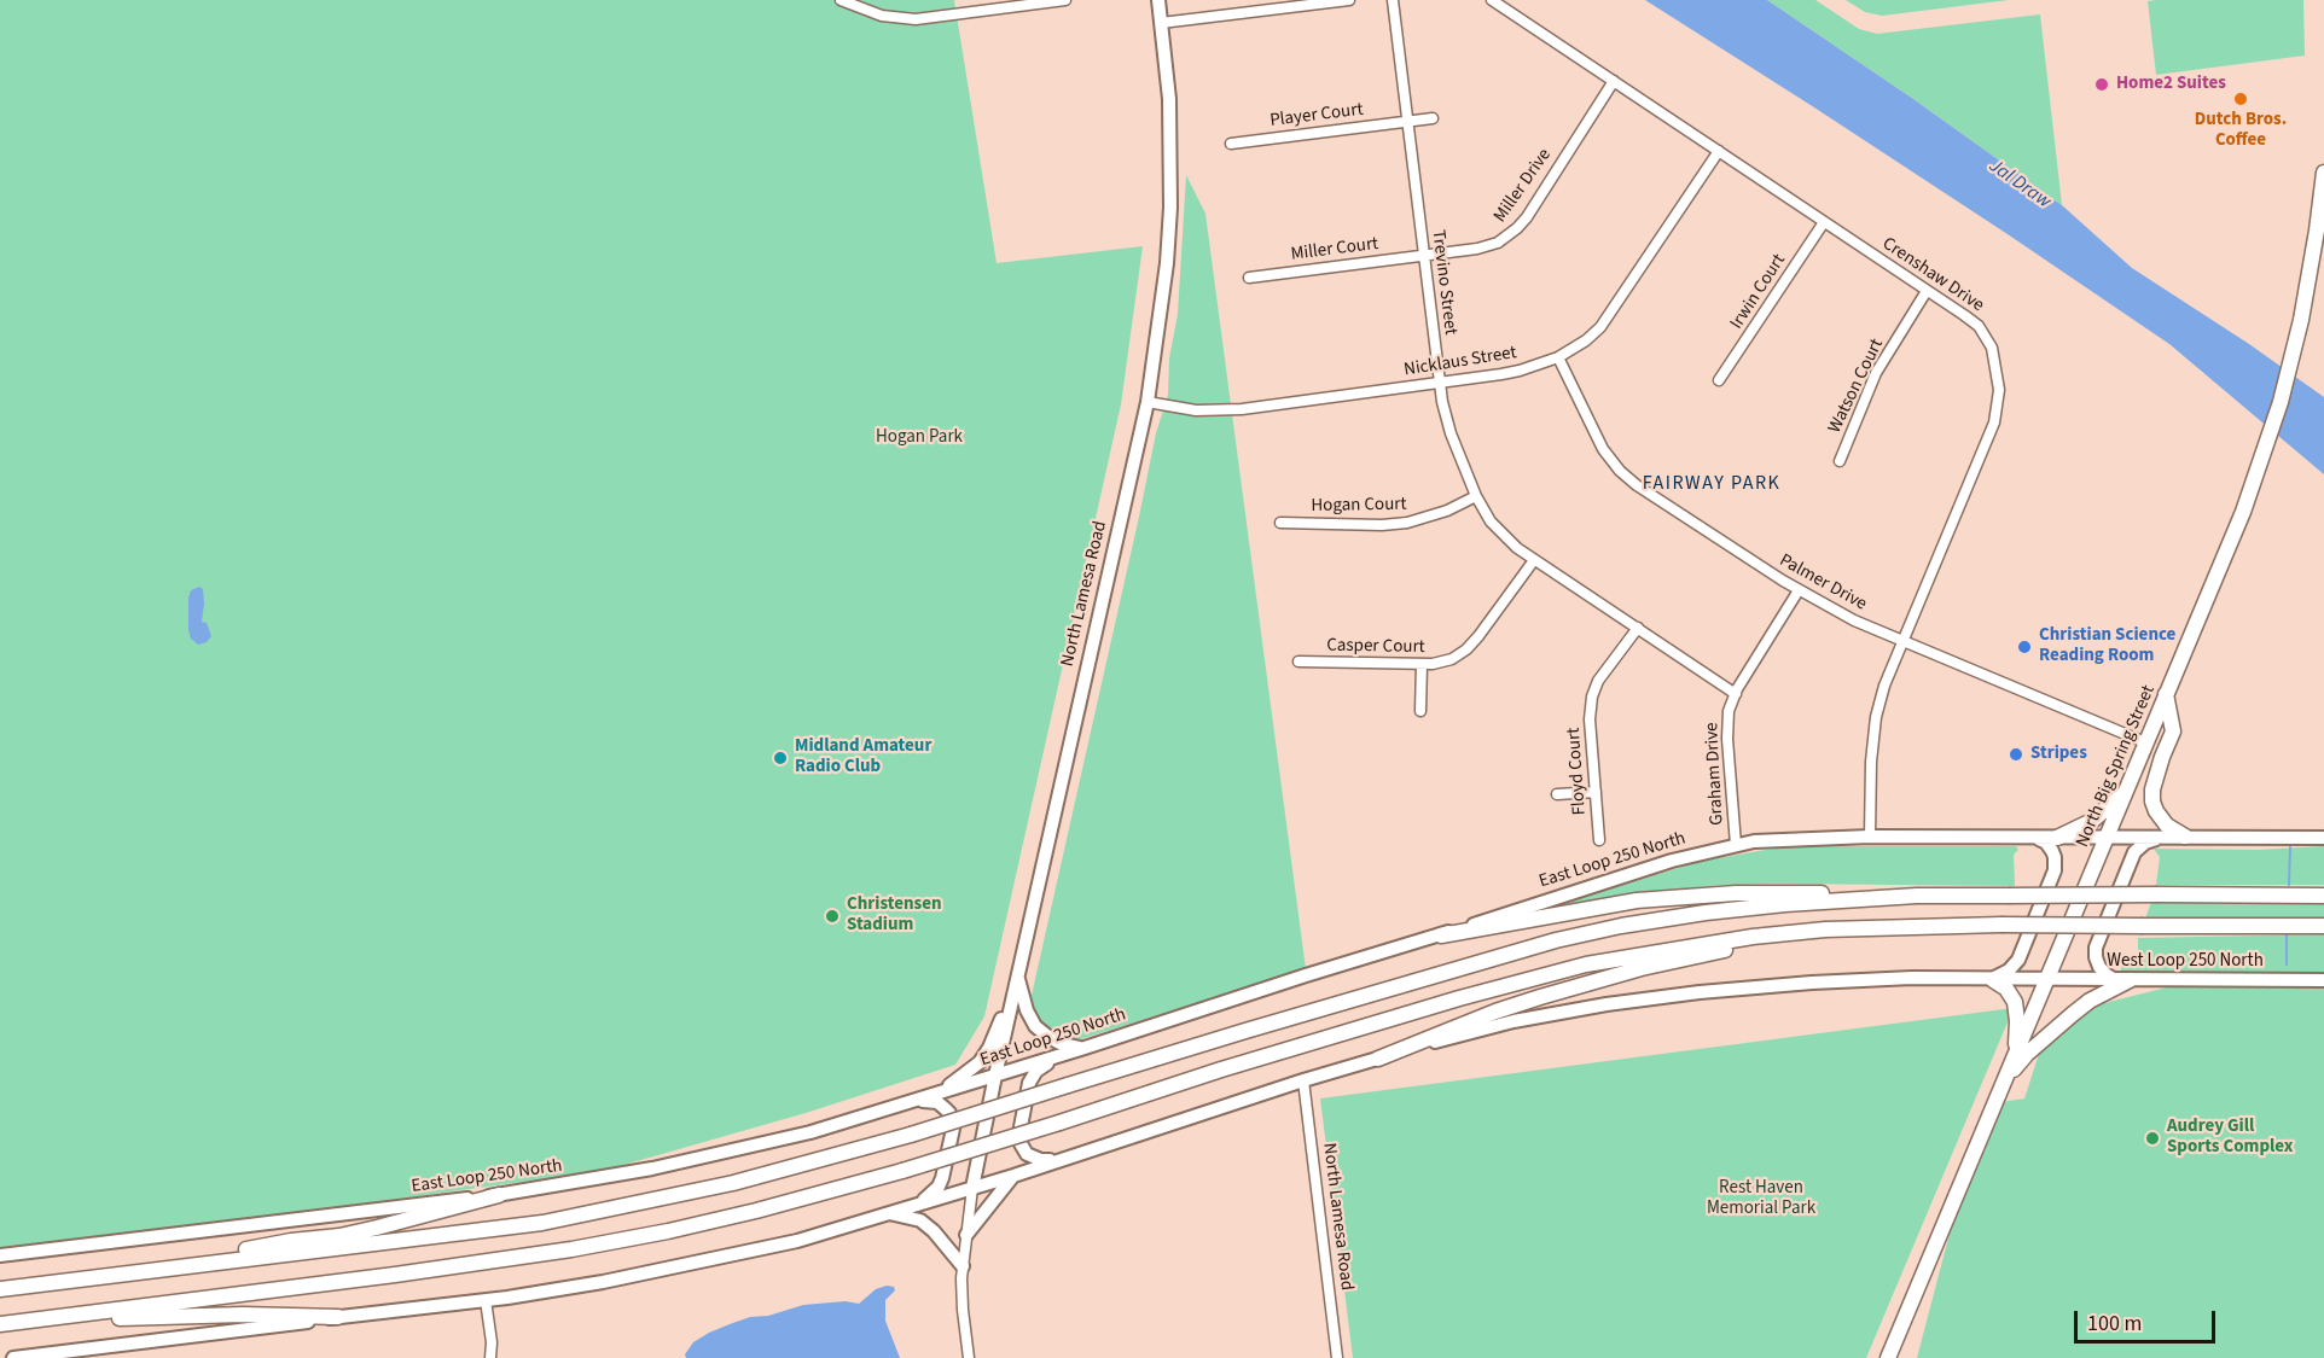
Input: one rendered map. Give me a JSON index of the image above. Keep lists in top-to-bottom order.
{
  "streets": {
    "highway": ["North Big Spring Street"],
    "main road": ["North Lamesa Road", "East Loop 250 North", "West Loop 250 North"],
    "street": [
      "Player Court",
      "Miller Drive",
      "Miller Court",
      "Crenshaw Drive",
      "Trevino Street",
      "Irwin Court",
      "Nicklaus Street",
      "Watson Court",
      "Hogan Court",
      "Palmer Drive",
      "Casper Court",
      "Floyd Court",
      "Graham Drive"
    ]
  },
  "crossings": [
    ["Player Court", "Trevino Street"],
    ["Miller Drive", "Miller Court"],
    ["Miller Drive", "Crenshaw Drive"],
    ["Miller Drive", "Trevino Street"],
    ["Miller Court", "Trevino Street"],
    ["Crenshaw Drive", "Irwin Court"],
    ["Crenshaw Drive", "Nicklaus Street"],
    ["Crenshaw Drive", "Watson Court"],
    ["Crenshaw Drive", "Palmer Drive"],
    ["Crenshaw Drive", "East Loop 250 North"],
    ["Trevino Street", "Nicklaus Street"],
    ["Trevino Street", "Hogan Court"],
    ["Trevino Street", "Casper Court"],
    ["Trevino Street", "Floyd Court"],
    ["Trevino Street", "Graham Drive"],
    ["Nicklaus Street", "Palmer Drive"],
    ["Nicklaus Street", "North Lamesa Road"],
    ["Palmer Drive", "North Big Spring Street"],
    ["Palmer Drive", "Graham Drive"],
    ["North Lamesa Road", "East Loop 250 North"],
    ["North Big Spring Street", "East Loop 250 North"],
    ["North Big Spring Street", "West Loop 250 North"],
    ["Graham Drive", "East Loop 250 North"]
  ],
  "districts": ["FAIRWAY PARK"],
  "water": ["Jal Draw"],
  "parks": ["Hogan Park", "Rest Haven Memorial Park"],
  "places": [
    "Home2 Suites",
    "Dutch Bros. Coffee",
    "Christian Science Reading Room",
    "Stripes",
    "Midland Amateur Radio Club",
    "Christensen Stadium",
    "Audrey Gill Sports Complex"
  ],
  "scale_bar": "100 m"
}
